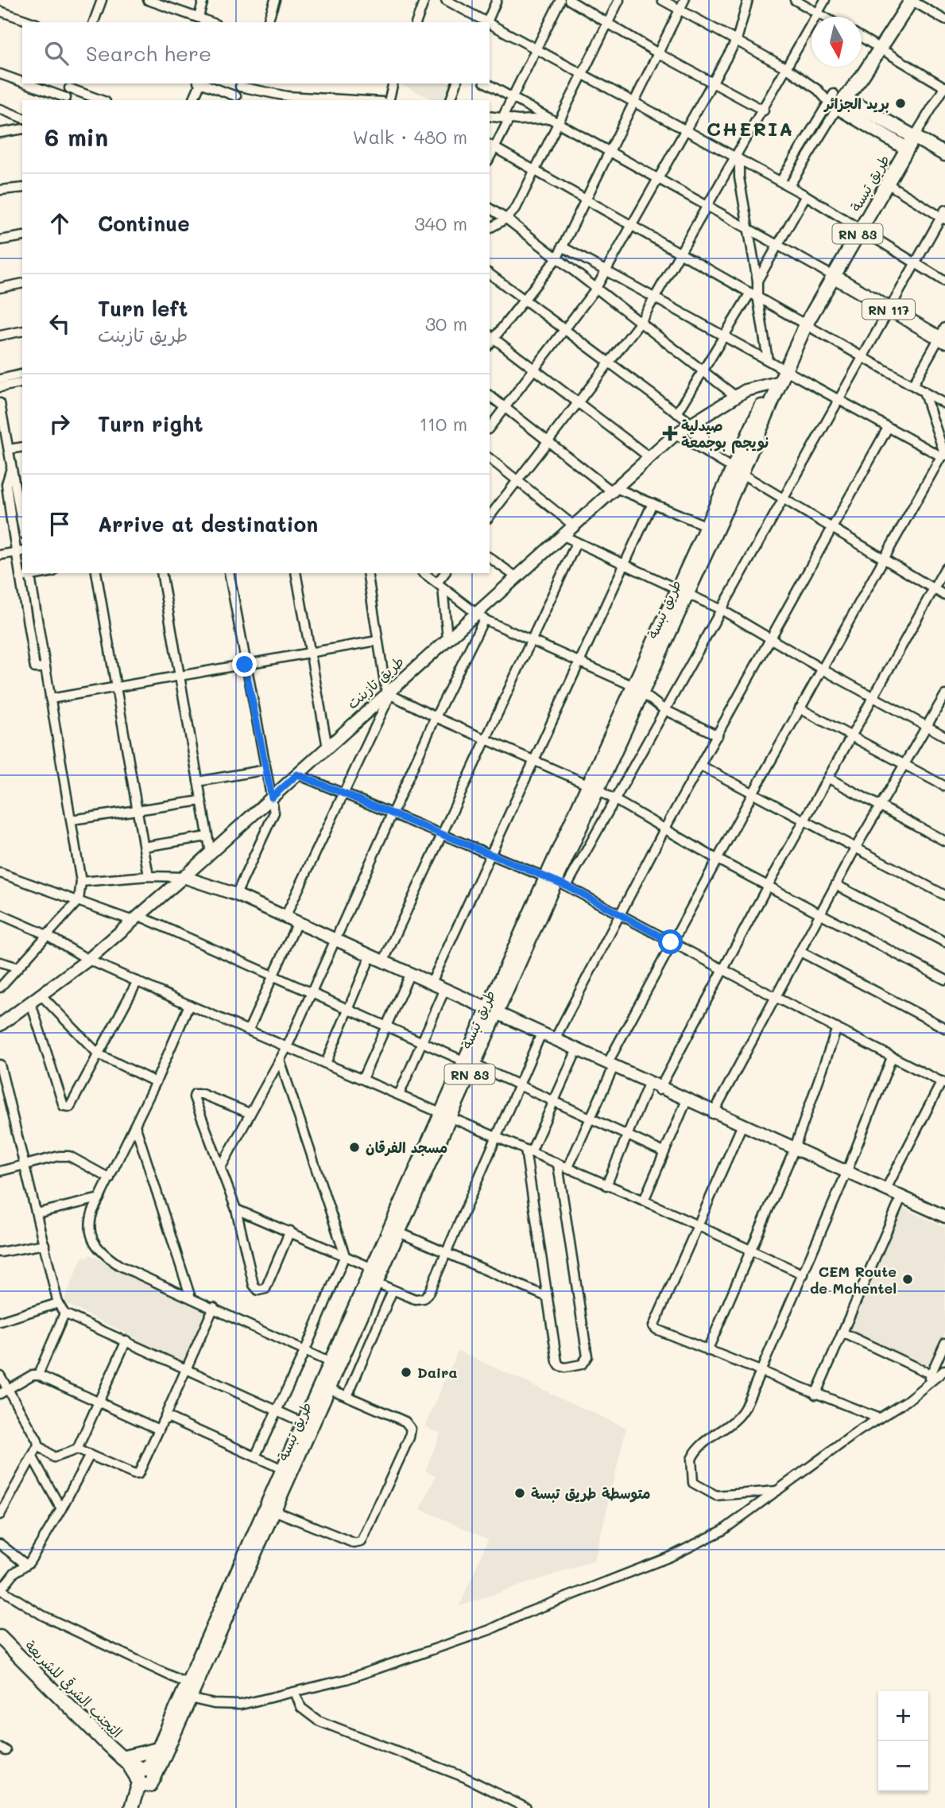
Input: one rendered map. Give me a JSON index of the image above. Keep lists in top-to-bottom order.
{
  "streets": {
    "main road": [
      "طريق تبسة",
      "RN 83",
      "RN 117",
      "التجنب الشرقي للشريعة"
    ],
    "street": ["طريق تازبنت"]
  },
  "crossings": [
    ["طريق تبسة", "RN 117"],
    ["طريق تبسة", "طريق تازبنت"],
    ["طريق تبسة", "التجنب الشرقي للشريعة"]
  ],
  "districts": ["CHERIA"],
  "places": {
    "other": [
      "بريد الجزائر",
      "مسجد الفرقان",
      "CEM Route de Mchentel",
      "Daira",
      "متوسطة طريق تبسة"
    ],
    "health": ["صيدلية نويجم بوجمعة"]
  },
  "north": "bottom",
  "page": {
    "search": "Search here",
    "heading": ["6 min", "Walk · 480 m"],
    "list": [
      ["Continue", "340 m"],
      ["Turn left", "طريق تازبنت", "30 m"],
      ["Turn right", "110 m"],
      "Arrive at destination"
    ],
    "map_buttons": ["+", "−"]
  }
}
